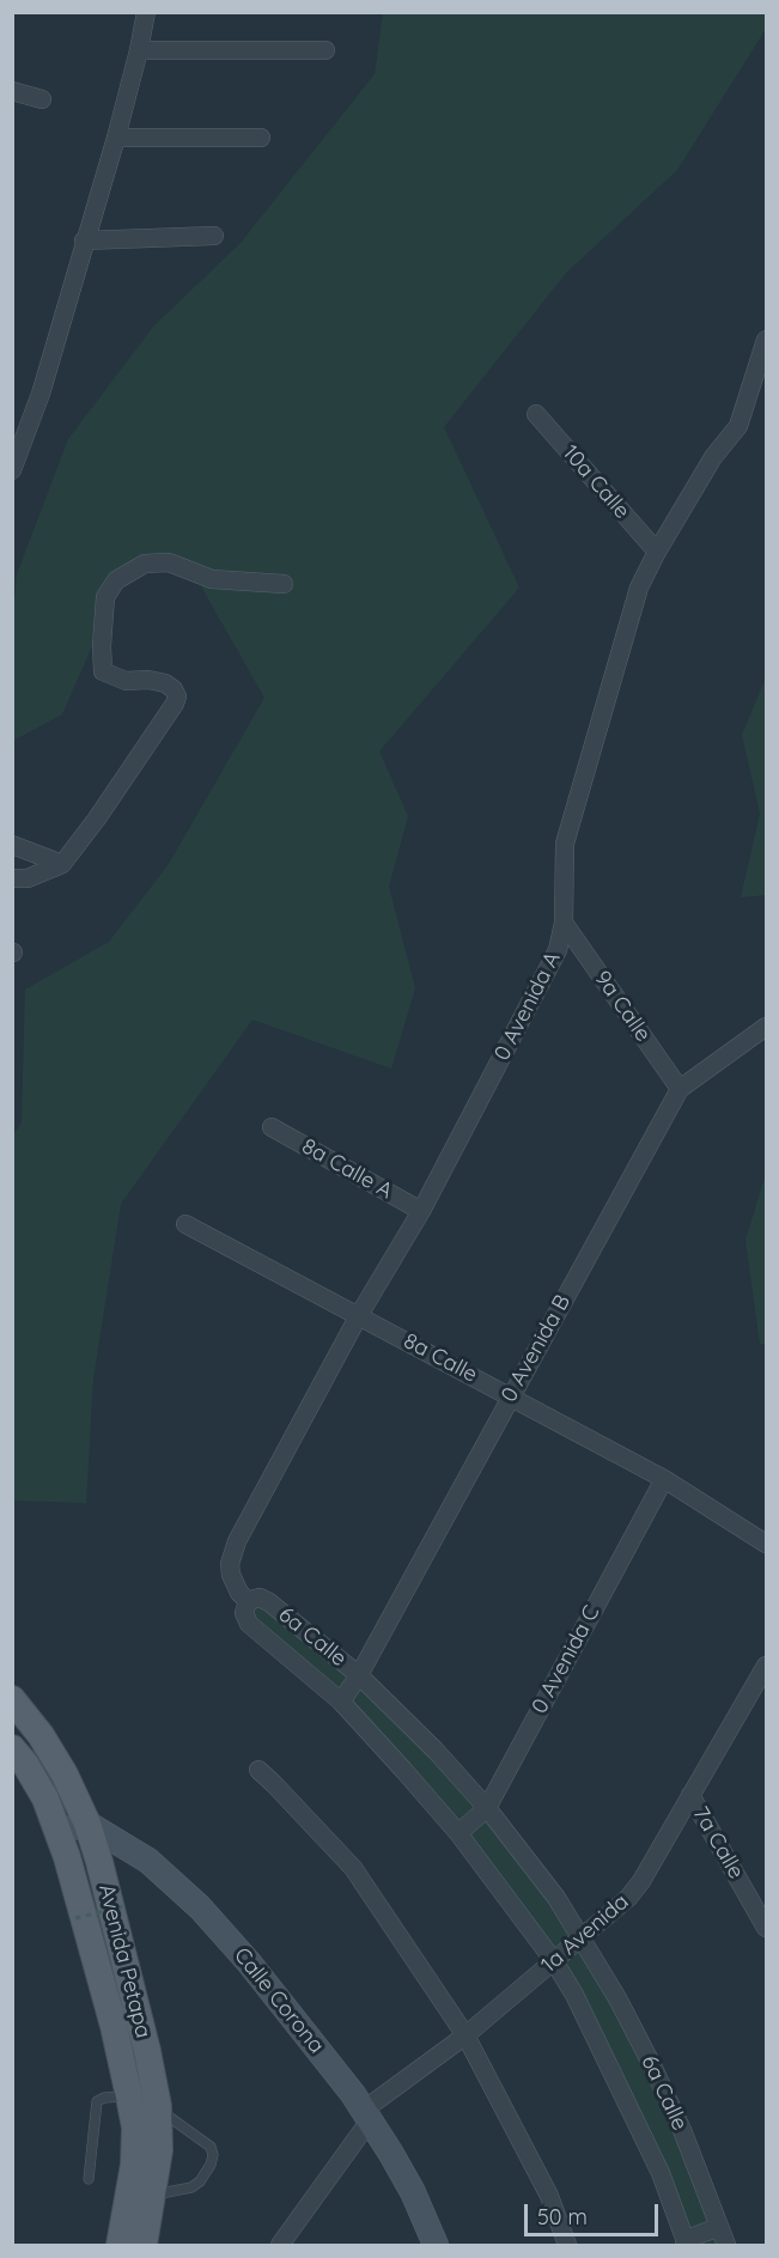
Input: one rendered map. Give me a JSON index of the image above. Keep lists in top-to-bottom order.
{
  "streets": {
    "main road": ["Avenida Petapa"],
    "street": [
      "10a Calle",
      "0 Avenida A",
      "9a Calle",
      "8a Calle A",
      "0 Avenida B",
      "8a Calle",
      "6a Calle",
      "0 Avenida C",
      "7a Calle",
      "1a Avenida",
      "Calle Corona"
    ]
  },
  "crossings": [
    ["10a Calle", "0 Avenida A"],
    ["0 Avenida A", "9a Calle"],
    ["0 Avenida A", "8a Calle A"],
    ["0 Avenida A", "8a Calle"],
    ["0 Avenida A", "6a Calle"],
    ["9a Calle", "0 Avenida B"],
    ["0 Avenida B", "8a Calle"],
    ["0 Avenida B", "6a Calle"],
    ["8a Calle", "0 Avenida C"],
    ["6a Calle", "0 Avenida C"],
    ["6a Calle", "1a Avenida"],
    ["7a Calle", "1a Avenida"],
    ["1a Avenida", "Calle Corona"],
    ["Avenida Petapa", "Calle Corona"]
  ],
  "scale_bar": "50 m"
}
